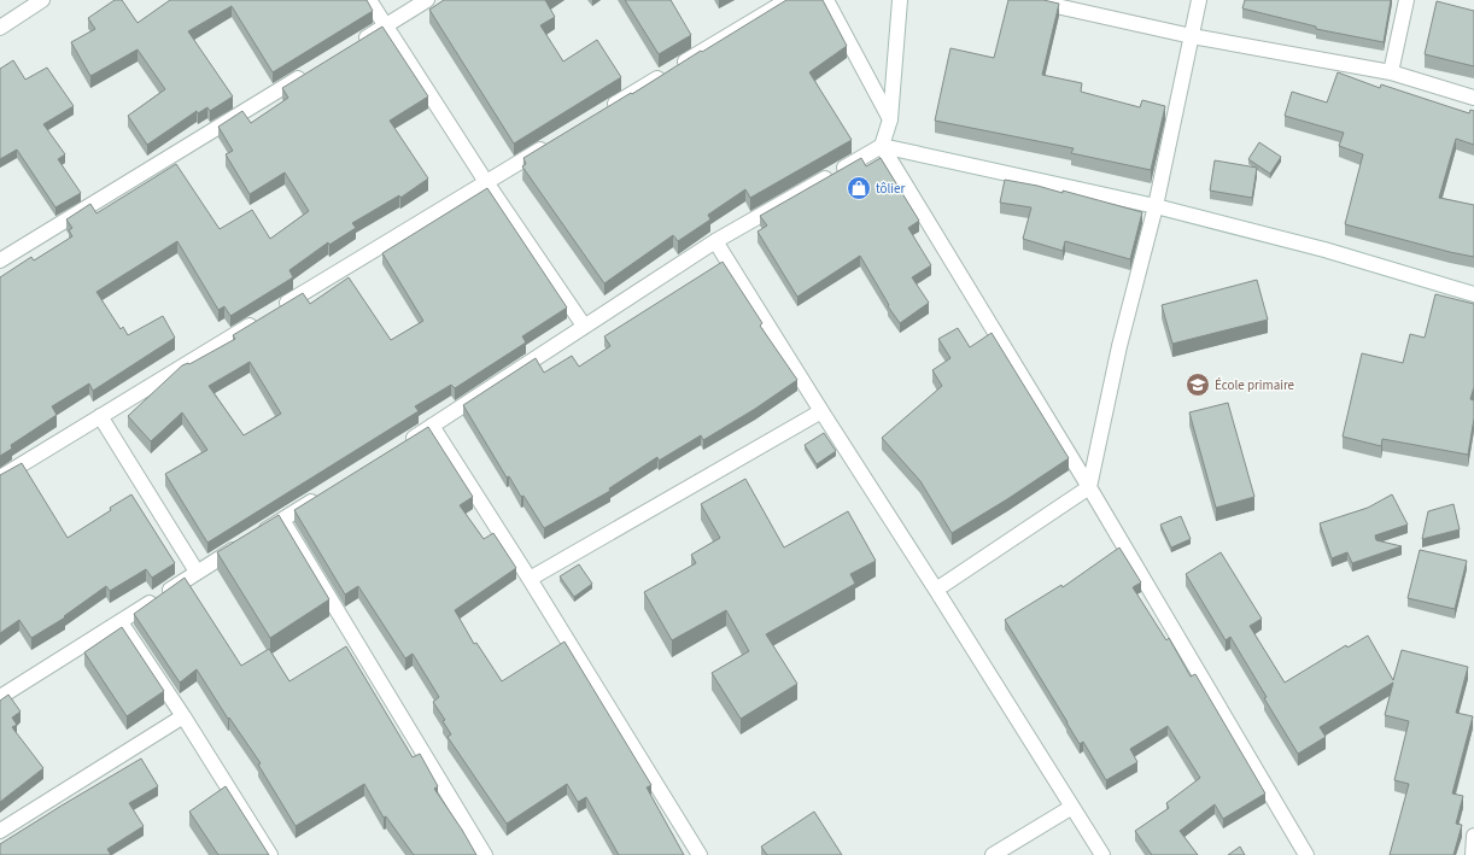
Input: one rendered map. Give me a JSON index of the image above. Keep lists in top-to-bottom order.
{
  "places": {
    "shop": ["tôlier"],
    "school or university": ["École primaire"]
  }
}
